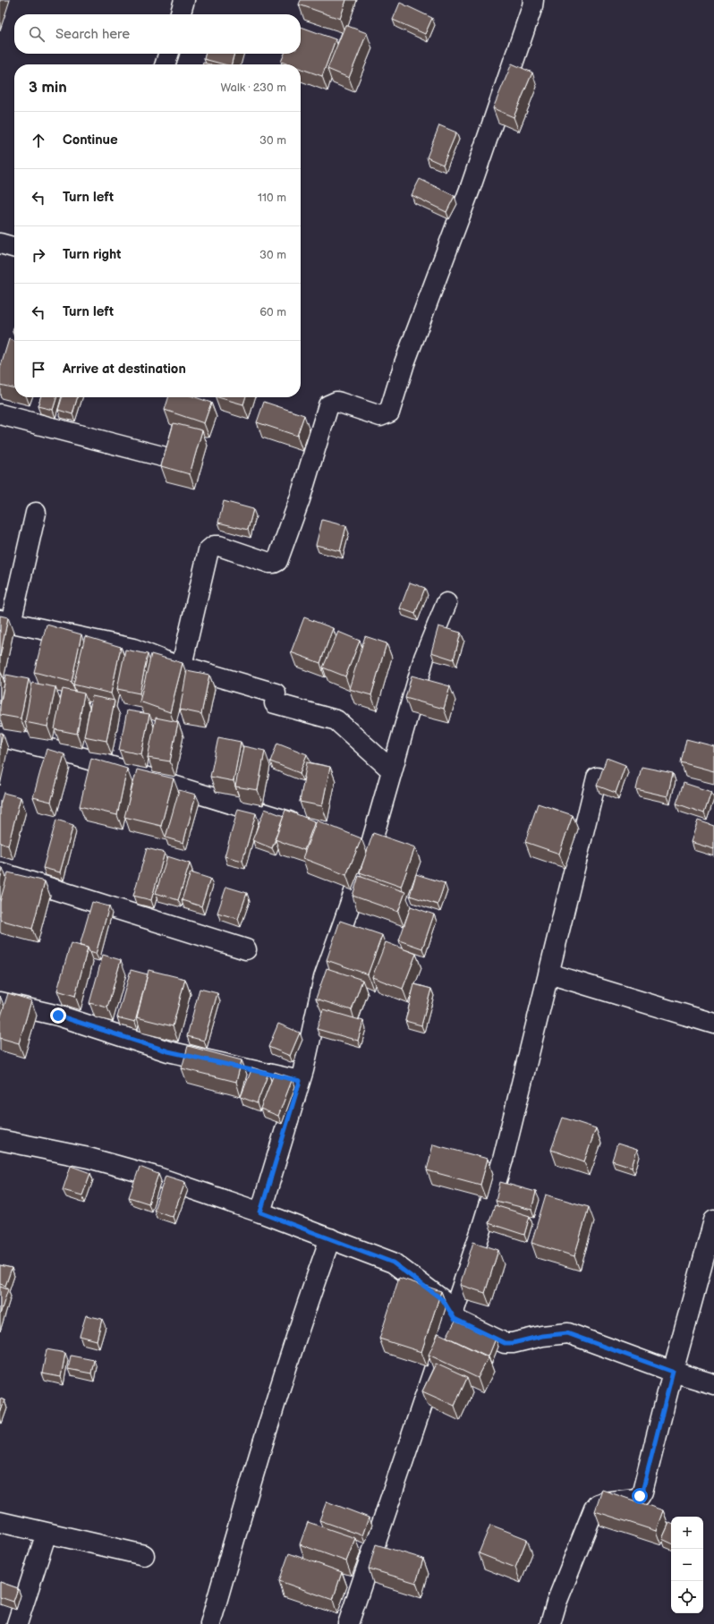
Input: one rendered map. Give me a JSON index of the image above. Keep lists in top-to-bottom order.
{
  "page": {
    "search": "Search here",
    "heading": ["3 min", "Walk · 230 m"],
    "list": [
      ["Continue", "30 m"],
      ["Turn left", "110 m"],
      ["Turn right", "30 m"],
      ["Turn left", "60 m"],
      "Arrive at destination"
    ],
    "map_buttons": ["+", "−"]
  }
}
